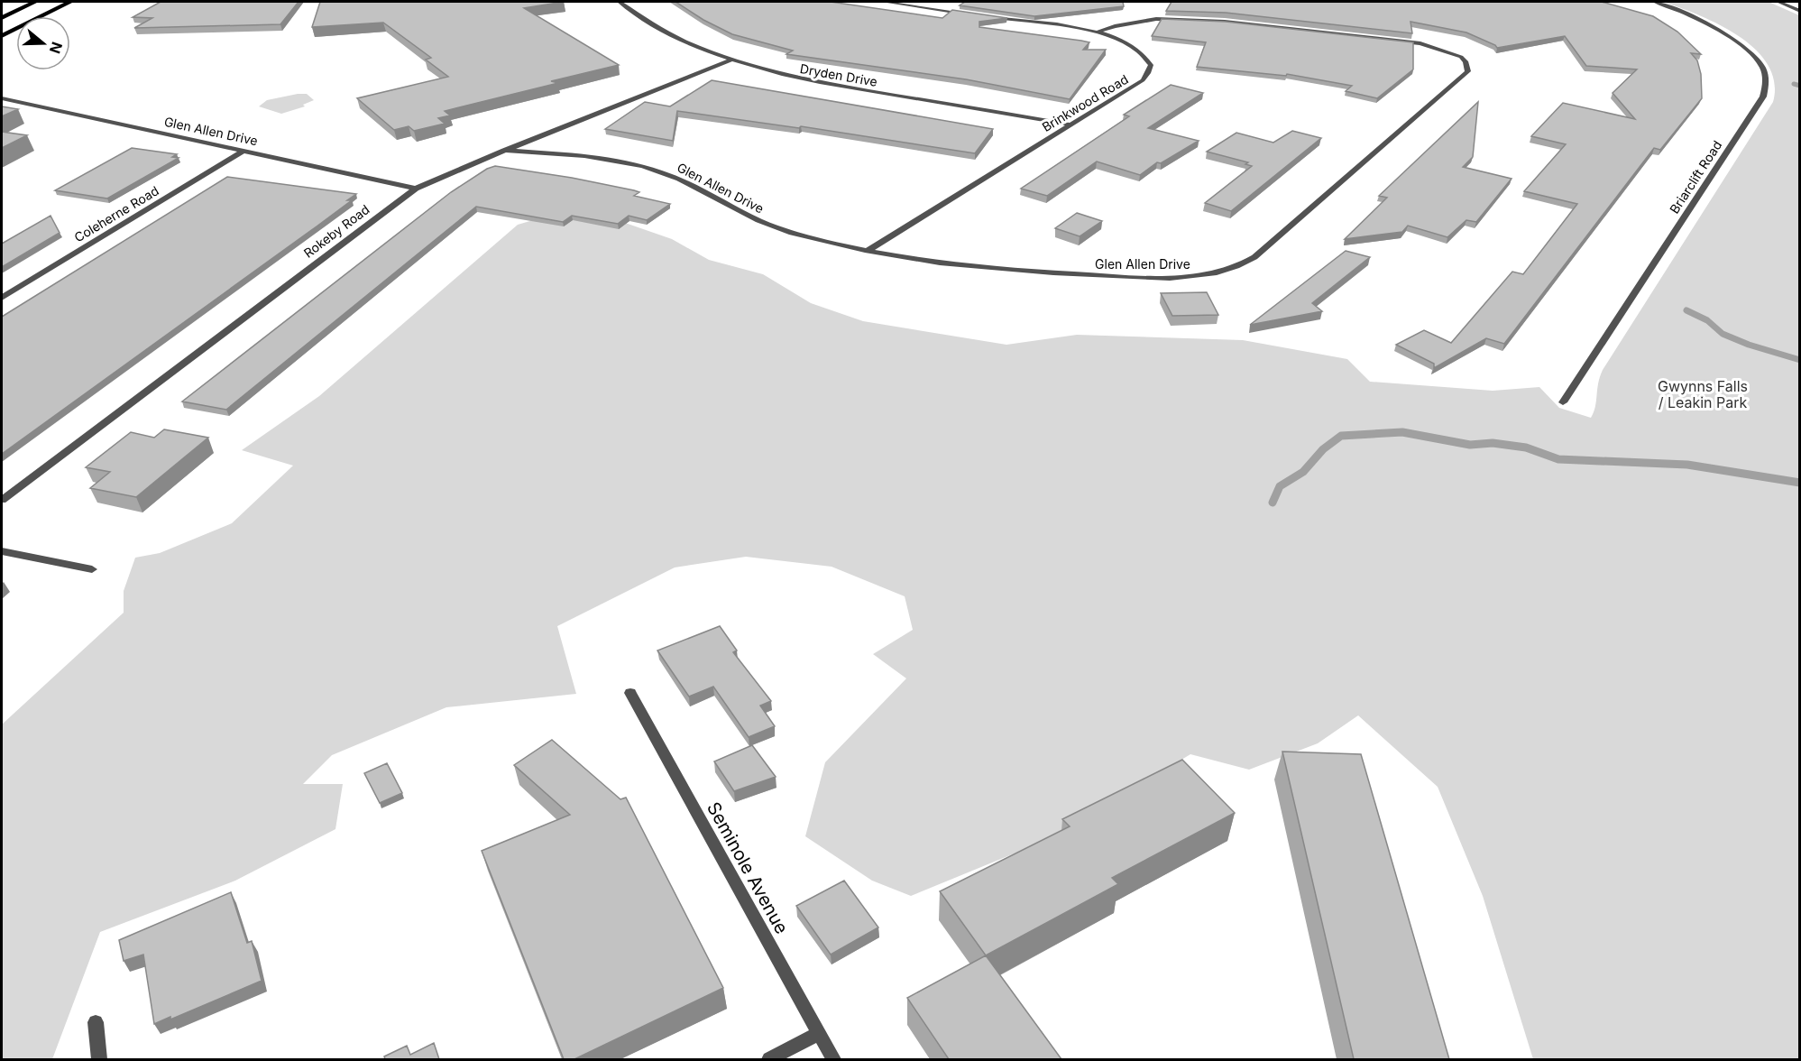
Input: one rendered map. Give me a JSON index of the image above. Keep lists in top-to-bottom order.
{
  "streets": {
    "street": [
      "Dryden Drive",
      "Brinkwood Road",
      "Glen Allen Drive",
      "Briarclift Road",
      "Coleherne Road",
      "Rokeby Road",
      "Seminole Avenue"
    ]
  },
  "crossings": [
    ["Dryden Drive", "Brinkwood Road"],
    ["Dryden Drive", "Rokeby Road"],
    ["Brinkwood Road", "Glen Allen Drive"],
    ["Glen Allen Drive", "Coleherne Road"],
    ["Glen Allen Drive", "Rokeby Road"]
  ],
  "parks": ["Gwynns Falls / Leakin Park"],
  "north": "right"
}
